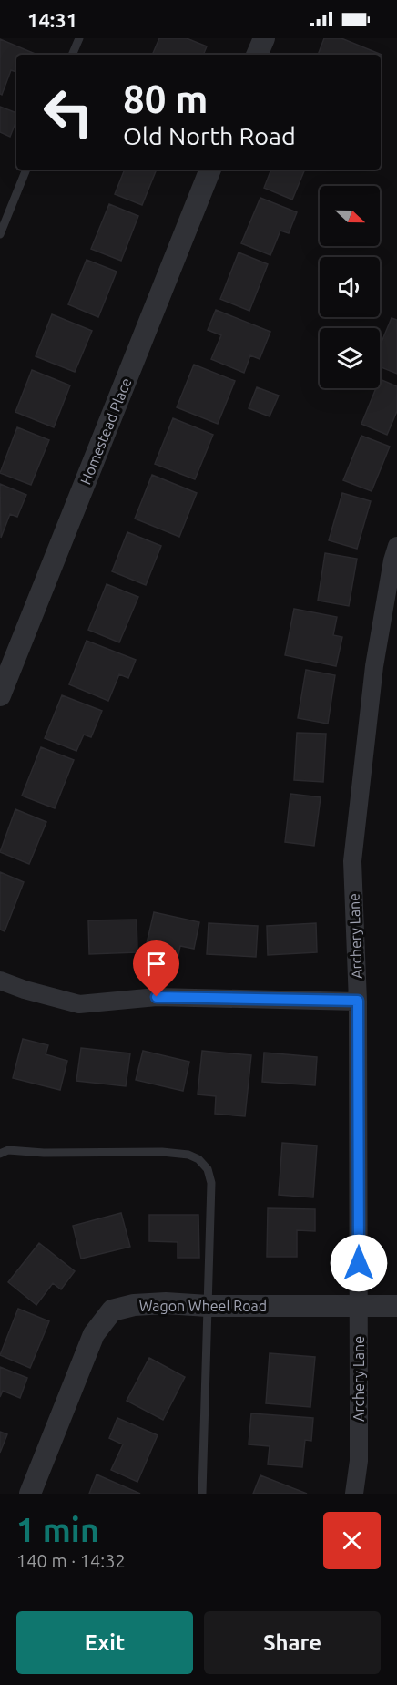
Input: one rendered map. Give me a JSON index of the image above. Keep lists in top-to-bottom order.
{
  "streets": {
    "street": ["Homestead Place", "Archery Lane", "Wagon Wheel Road"]
  },
  "crossings": [
    ["Archery Lane", "Wagon Wheel Road"]
  ],
  "north": "right",
  "page": {
    "status": "14:31",
    "turn": ["80 m", "Old North Road"],
    "heading": ["1 min", "140 m · 14:32"],
    "buttons": ["Exit", "Share"]
  }
}
